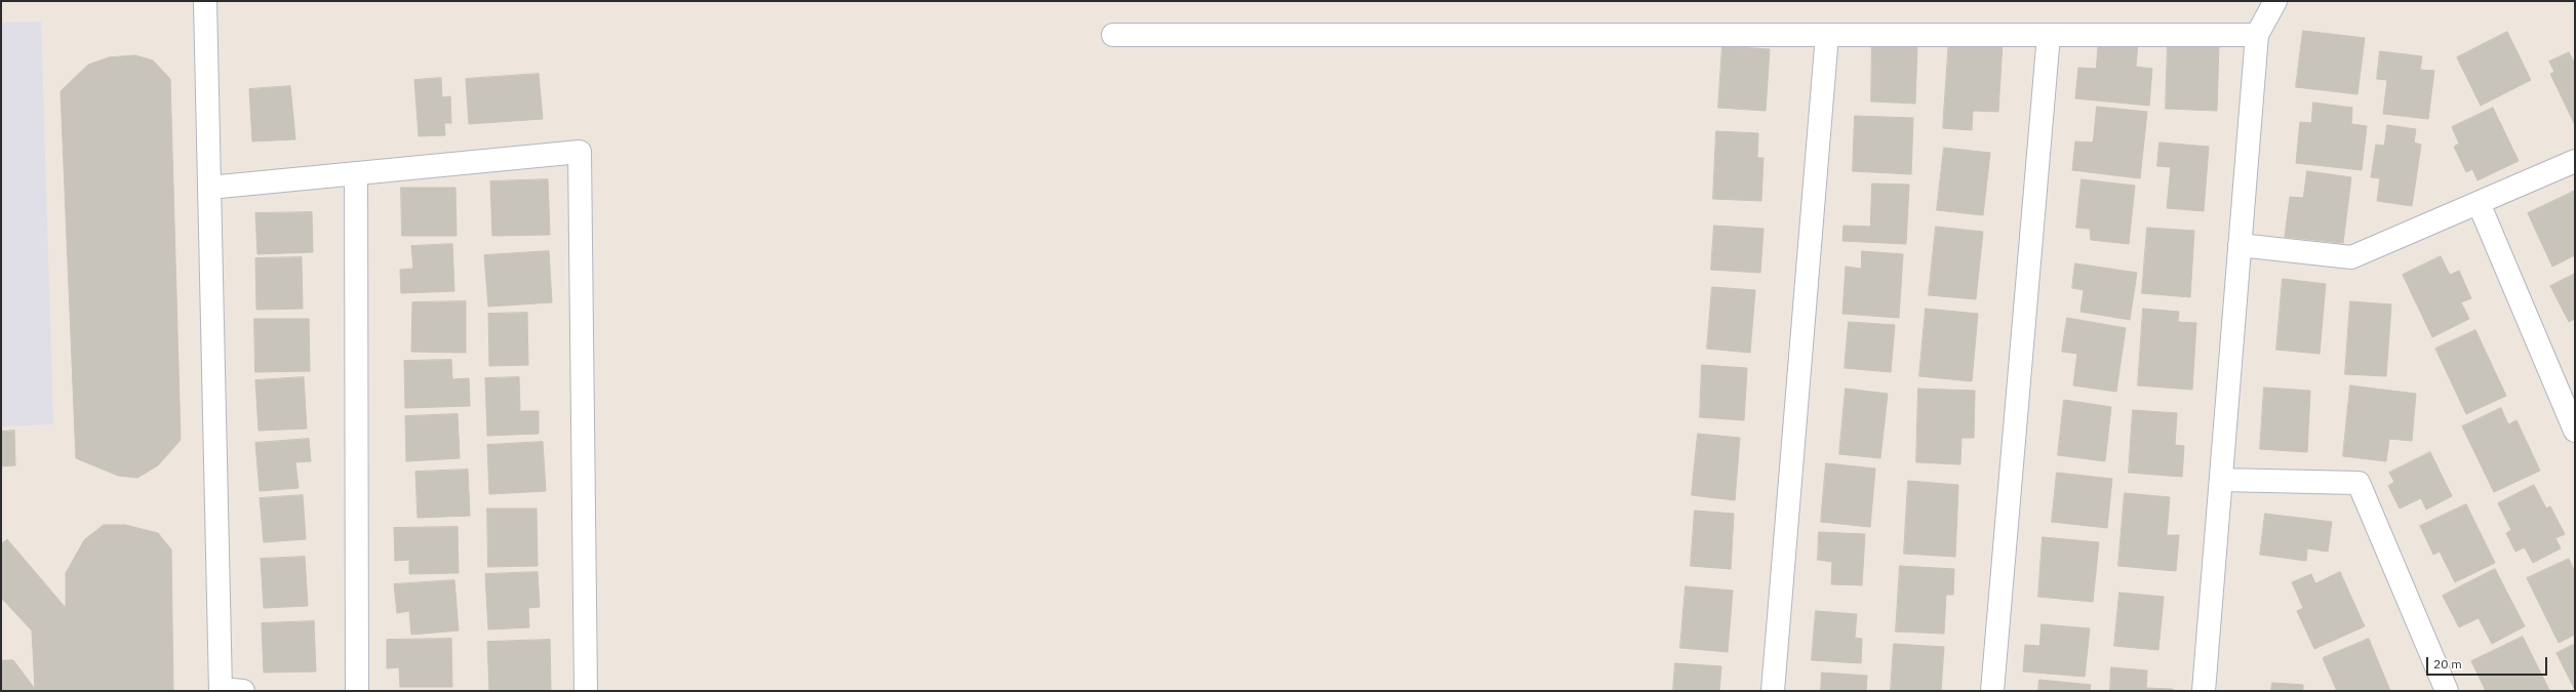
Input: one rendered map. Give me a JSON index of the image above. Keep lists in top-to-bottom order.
{
  "scale_bar": "20 m"
}
